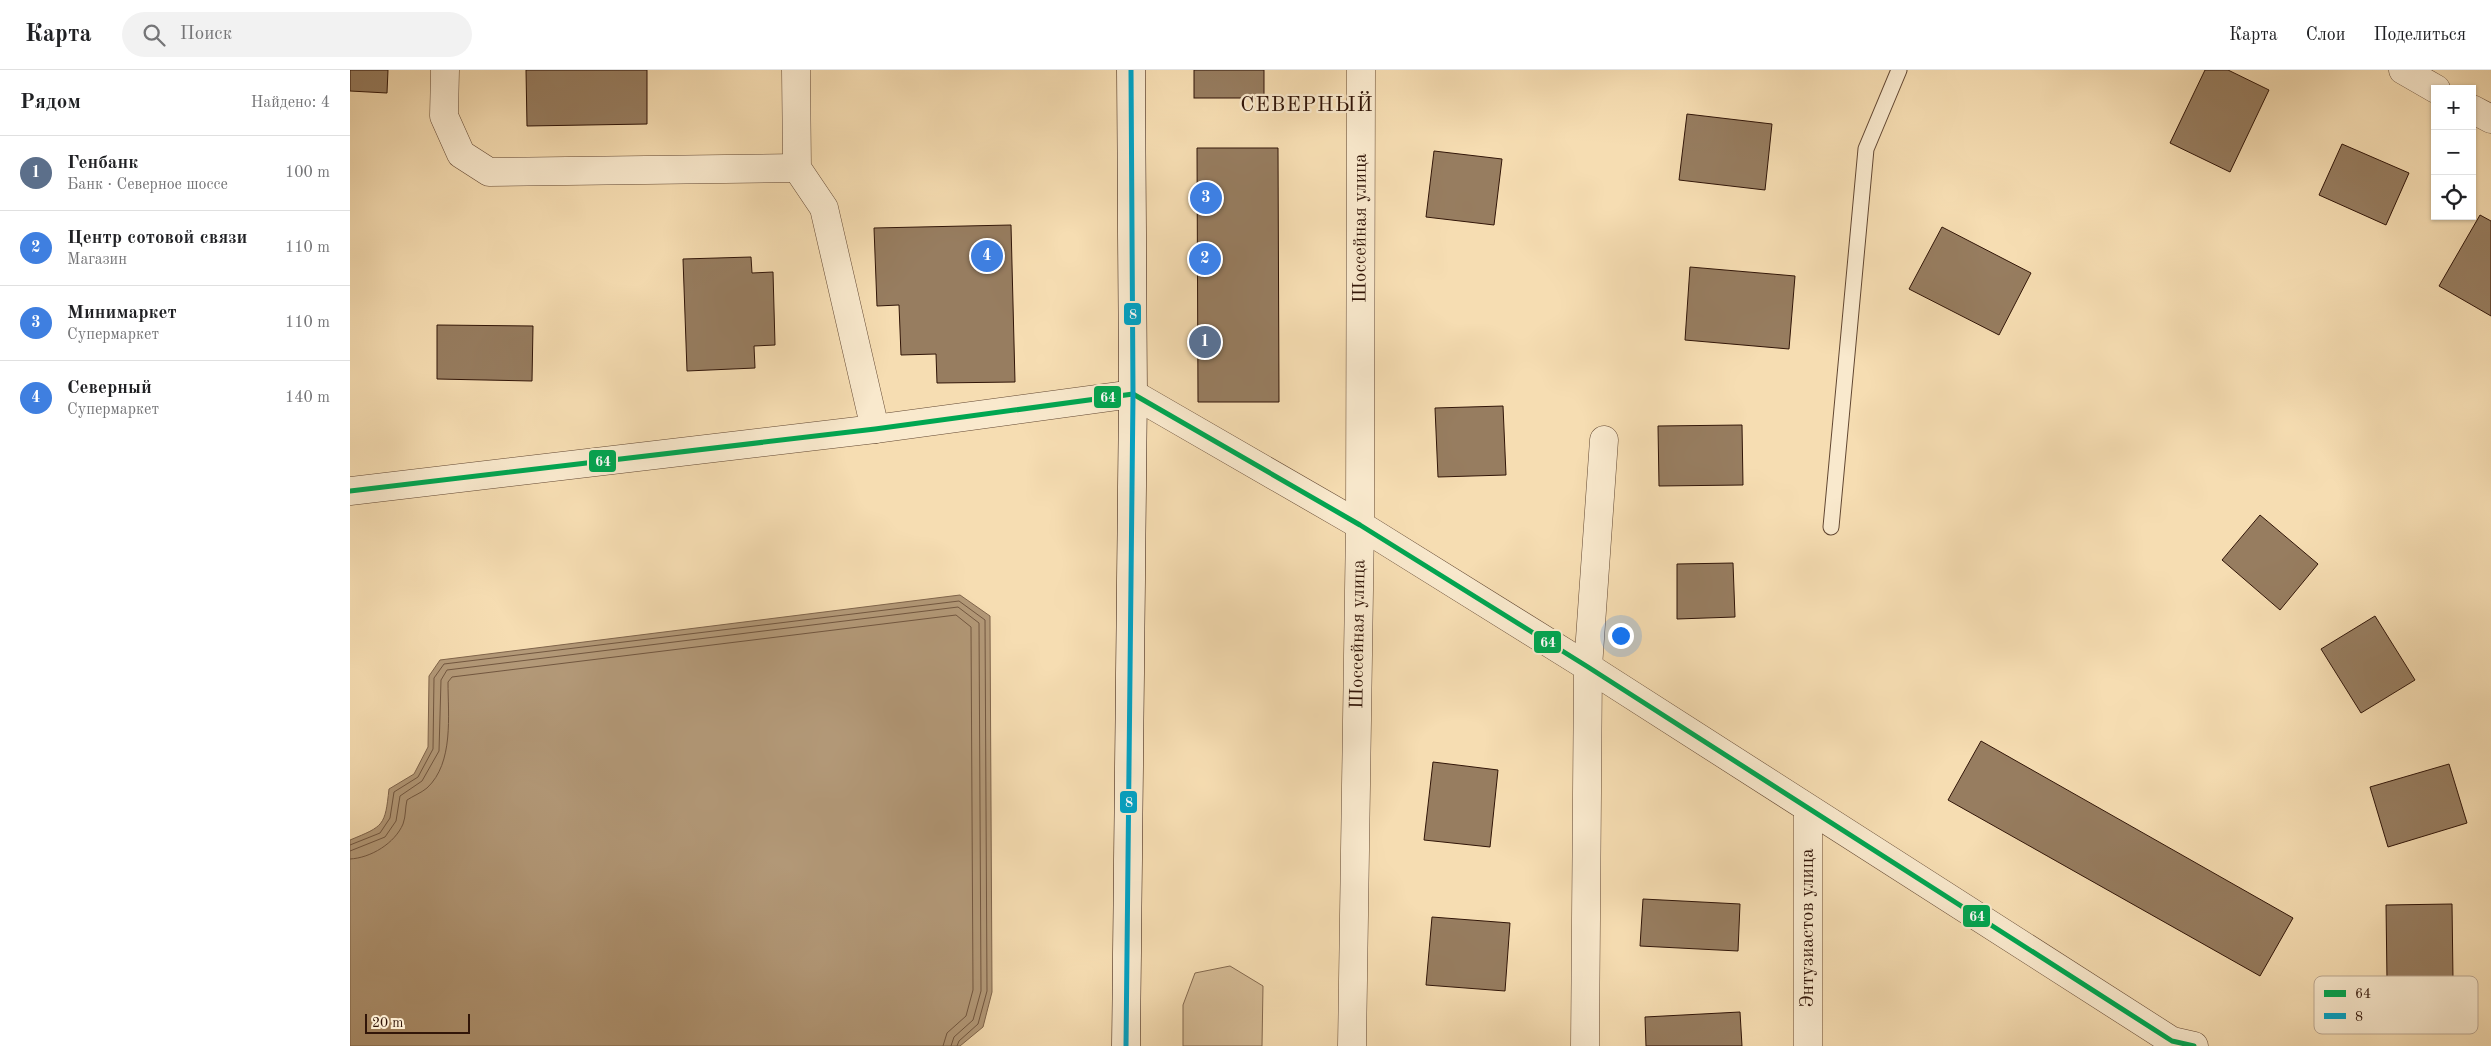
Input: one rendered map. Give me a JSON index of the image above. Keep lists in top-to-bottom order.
{
  "streets": {
    "street": ["Шоссейная улица", "Энтузиастов улица"]
  },
  "districts": ["СЕВЕРНЫЙ"],
  "lines": ["transit line 8", "transit line 64"],
  "legend": ["64", "8"],
  "scale_bar": "20 m",
  "page": {
    "header": "Карта",
    "search": "Поиск",
    "nav": ["Карта", "Слои", "Поделиться"],
    "heading": ["Рядом", "Найдено: 4"],
    "map_buttons": ["+", "−"],
    "list": [
      {
        "mark": "1",
        "name": "Генбанк",
        "note": "Банк · Северное шоссе",
        "value": "100 m"
      },
      {
        "mark": "2",
        "name": "Центр сотовой связи",
        "note": "Магазин",
        "value": "110 m"
      },
      {
        "mark": "3",
        "name": "Минимаркет",
        "note": "Супермаркет",
        "value": "110 m"
      },
      {
        "mark": "4",
        "name": "Северный",
        "note": "Супермаркет",
        "value": "140 m"
      }
    ],
    "pins": [
      "3",
      "4",
      "2",
      "1"
    ],
    "scale": "20 m"
  }
}
